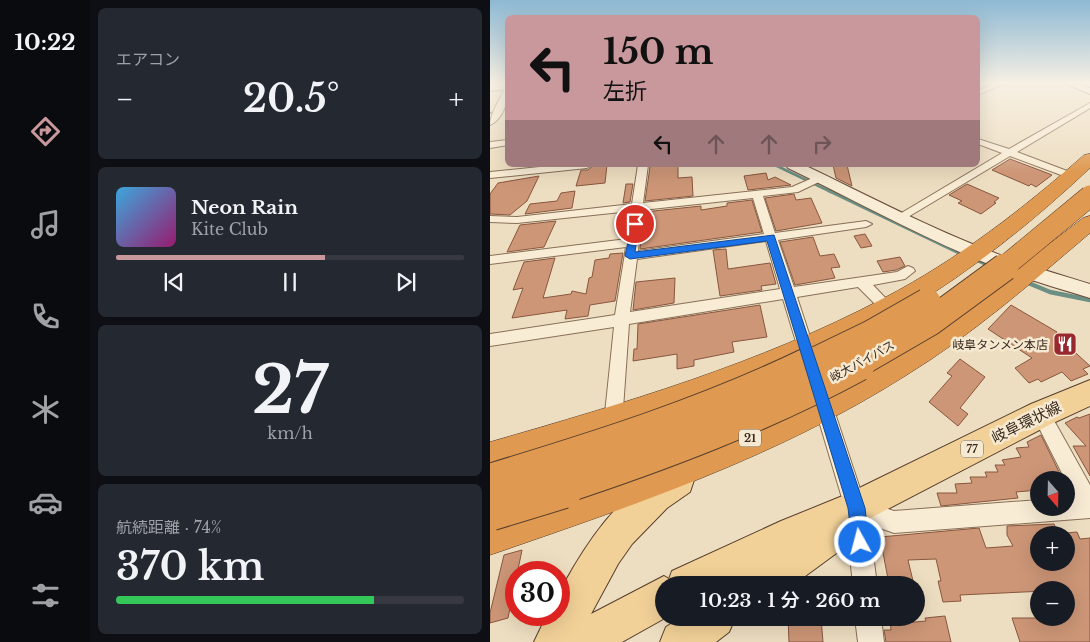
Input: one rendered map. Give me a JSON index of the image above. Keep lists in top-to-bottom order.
{
  "streets": {
    "highway": ["岐大バイパス", "21"],
    "main road": ["岐阜環状線", "77"]
  },
  "crossings": [
    ["岐大バイパス", "21"]
  ],
  "places": {
    "restaurant": ["岐阜タンメン本店"]
  },
  "north": "bottom",
  "page": {
    "tabs": "10:22",
    "tile": [
      "エアコン",
      ["27", "km/h"],
      ["航続距離 · 74%", "370 km"]
    ],
    "turn": ["150 m", "左折"],
    "heat": ["−", "20.5°", "+"],
    "song": ["Neon Rain", "Kite Club"],
    "map_buttons": ["+", "−"],
    "limit": "30",
    "trip": "10:23 · 1 分 · 260 m"
  }
}
